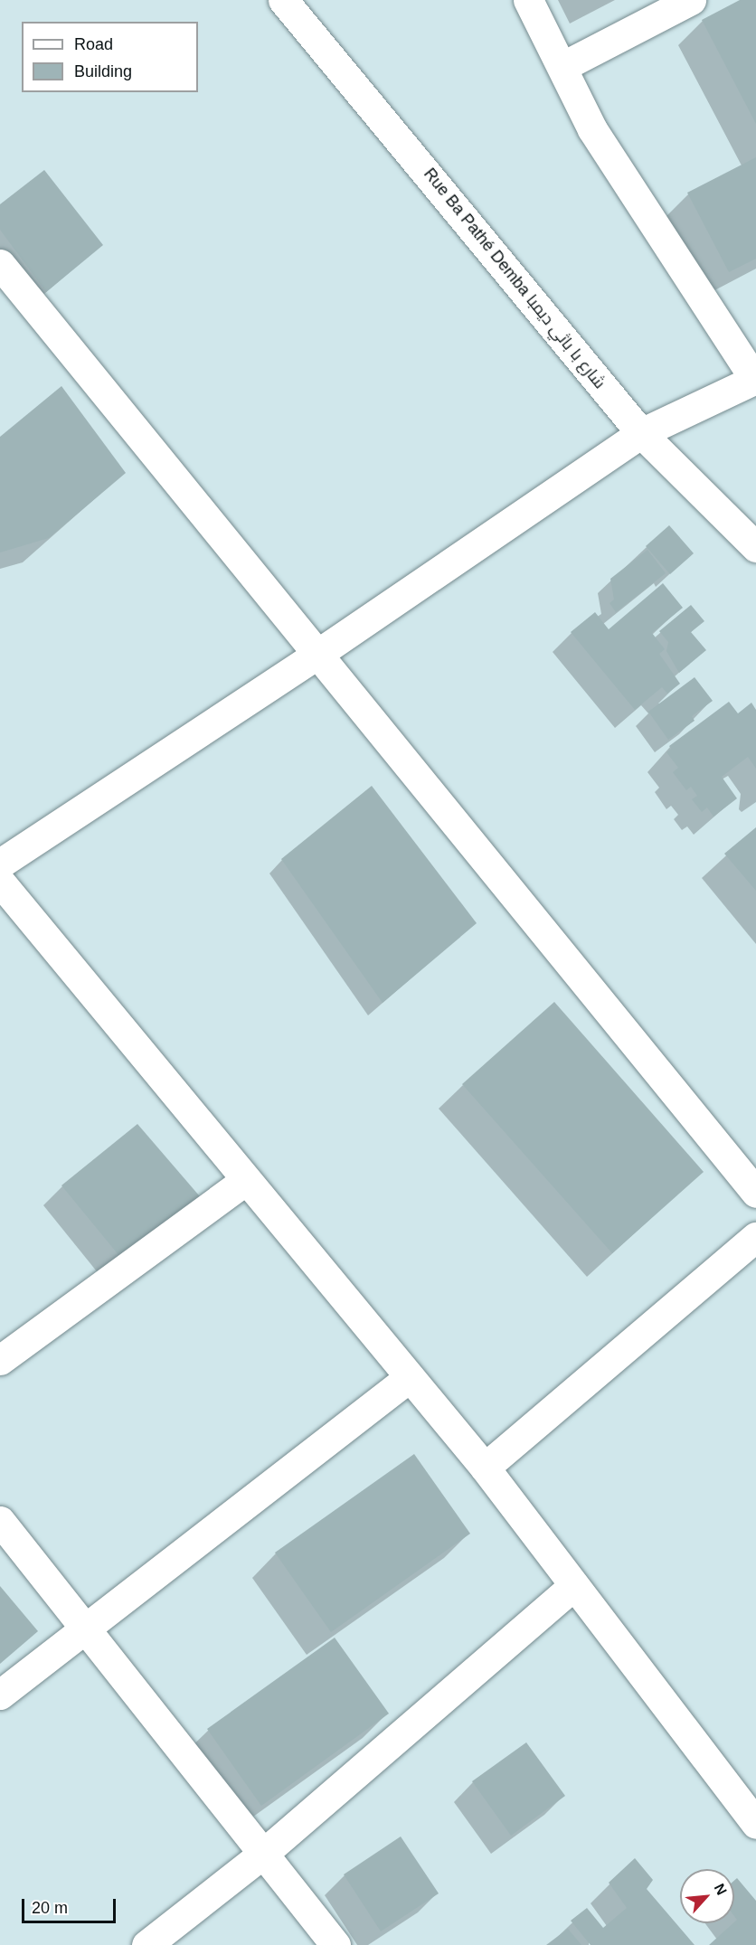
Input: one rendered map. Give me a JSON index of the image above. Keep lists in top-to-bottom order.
{
  "streets": {
    "street": ["Rue Ba Pathé Demba شارع با باثي ديمبا"]
  },
  "legend": ["Road", "Building"],
  "scale_bar": "20 m",
  "north": "top right"
}
